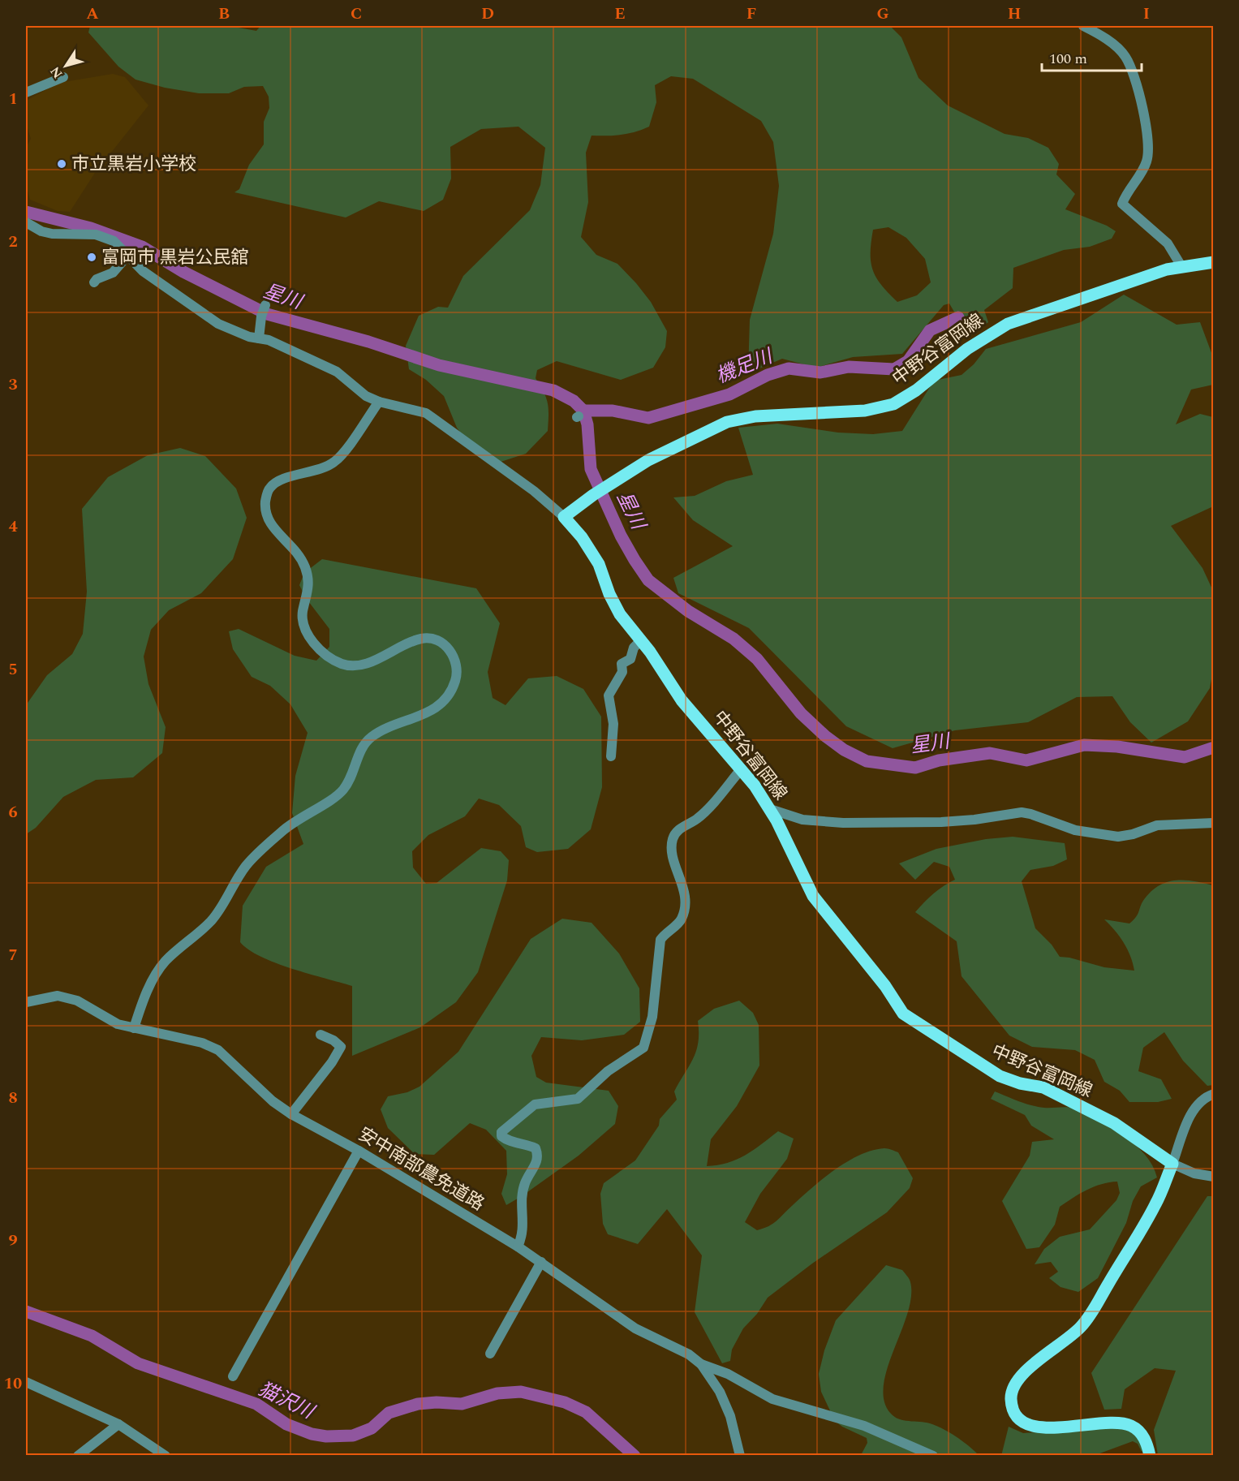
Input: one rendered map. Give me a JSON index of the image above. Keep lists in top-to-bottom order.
{
  "streets": {
    "main road": ["中野谷富岡線"],
    "street": ["安中南部農免道路"]
  },
  "water": ["星川", "機足川", "猫沢川"],
  "places": ["市立黒岩小学校", "富岡市 黒岩公民舘"],
  "scale_bar": "100 m",
  "north": "bottom left",
  "grid": {
    "columns": [
      "A",
      "B",
      "C",
      "D",
      "E",
      "F",
      "G",
      "H",
      "I"
    ],
    "rows": [
      "1",
      "2",
      "3",
      "4",
      "5",
      "6",
      "7",
      "8",
      "9",
      "10"
    ]
  }
}
